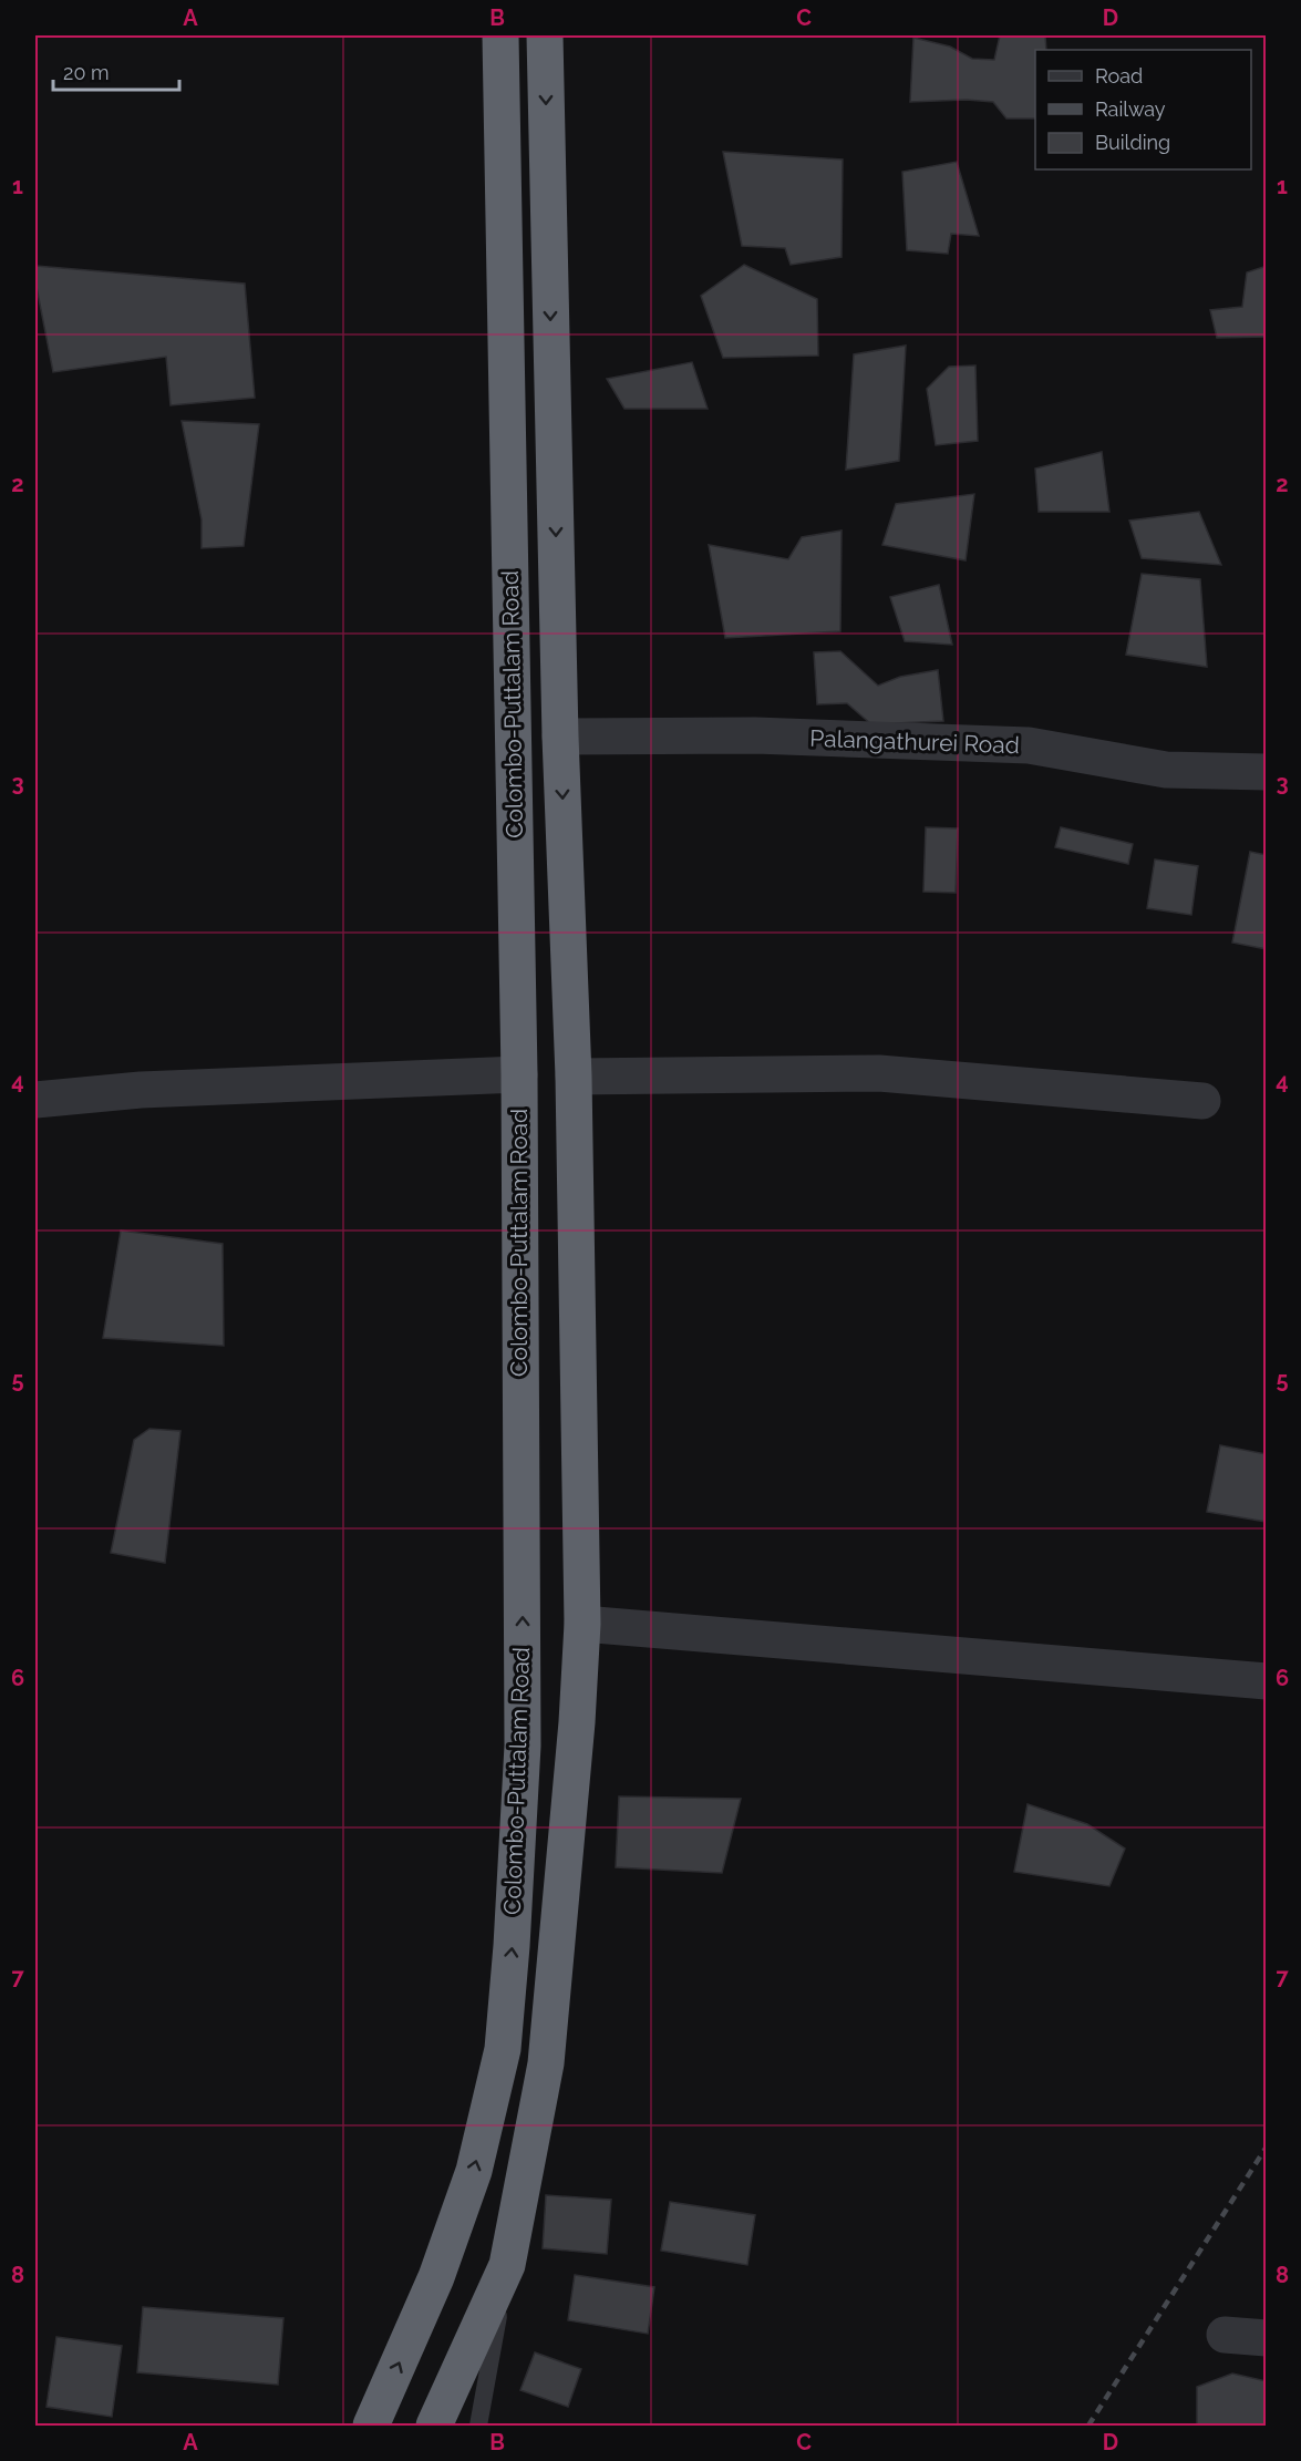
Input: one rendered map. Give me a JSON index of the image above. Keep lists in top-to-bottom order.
{
  "streets": {
    "highway": ["Colombo-Puttalam Road"],
    "street": ["Palangathurei Road"]
  },
  "crossings": [
    ["Colombo-Puttalam Road", "Palangathurei Road"]
  ],
  "legend": ["Road", "Railway", "Building"],
  "scale_bar": "20 m",
  "grid": {
    "columns": [
      "A",
      "B",
      "C",
      "D"
    ],
    "rows": [
      "1",
      "2",
      "3",
      "4",
      "5",
      "6",
      "7",
      "8"
    ]
  }
}
